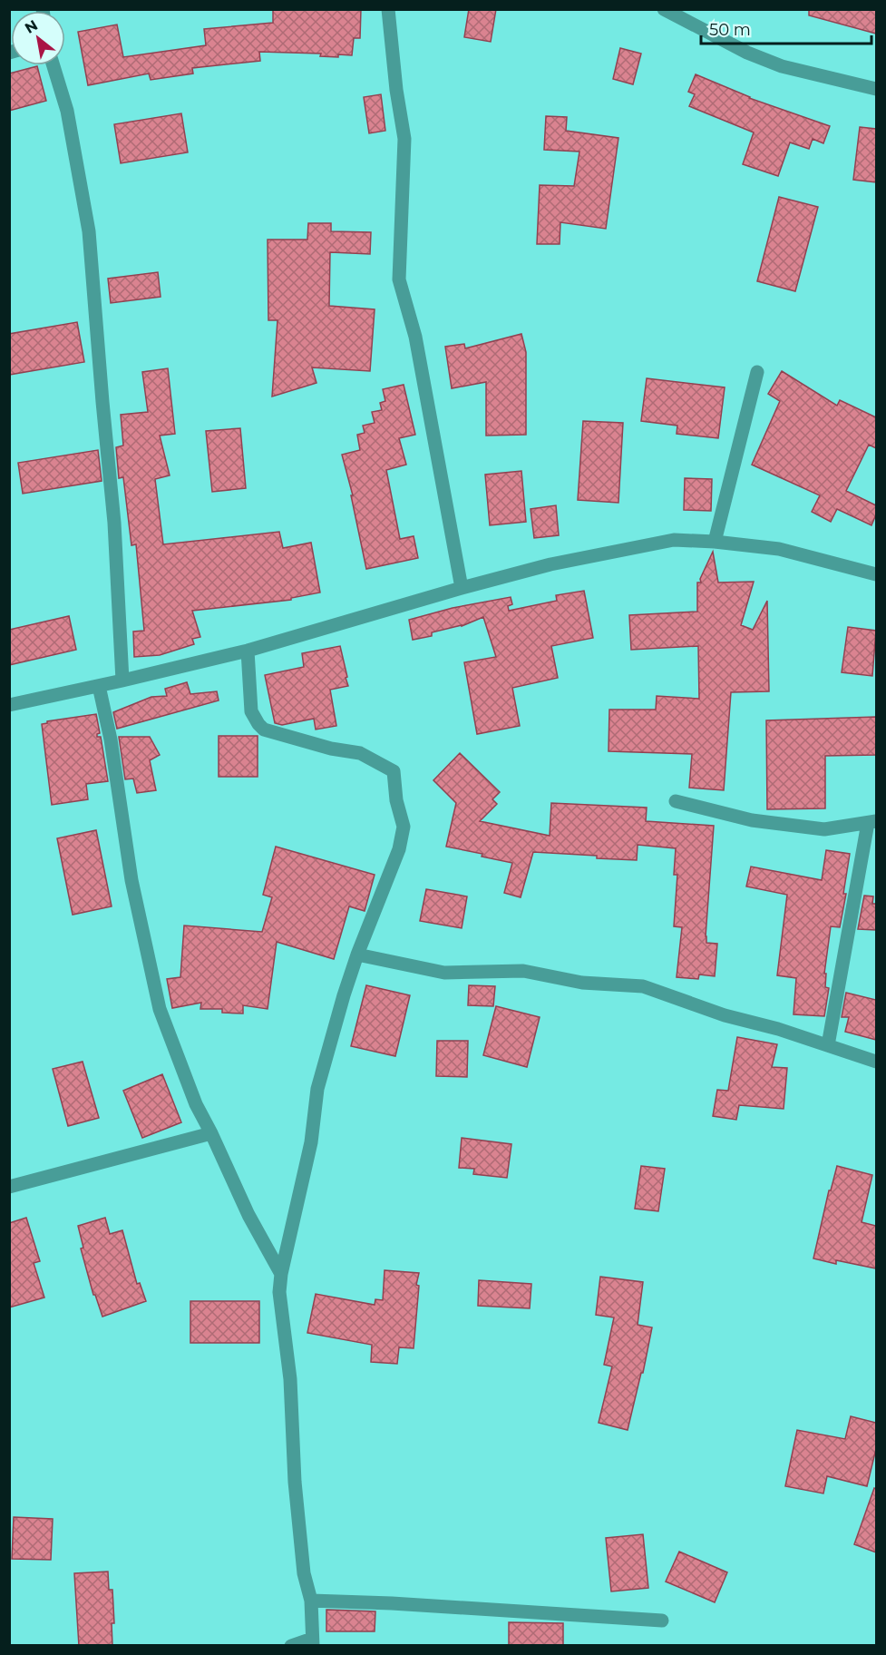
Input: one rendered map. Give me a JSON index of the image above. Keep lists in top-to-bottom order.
{
  "scale_bar": "50 m",
  "north": "top left"
}
